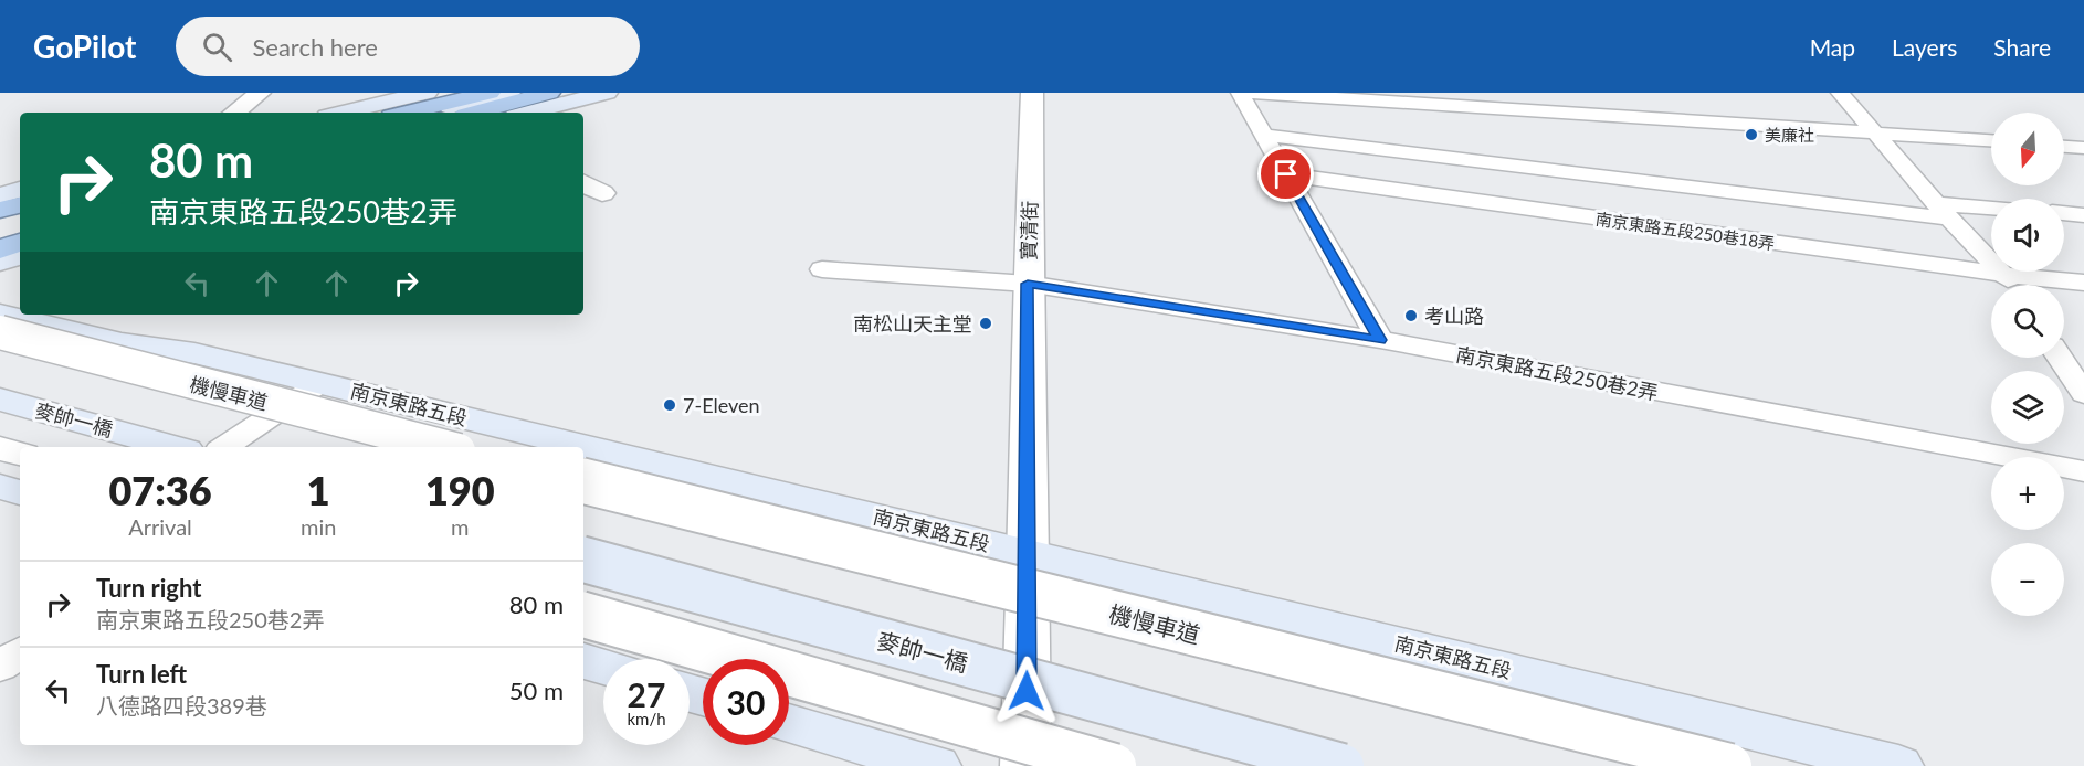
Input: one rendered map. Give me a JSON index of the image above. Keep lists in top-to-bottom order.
{
  "streets": {
    "main road": ["南京東路五段", "麥帥一橋"],
    "street": ["寶清街", "機慢車道"],
    "lane": ["南京東路五段250巷18弄", "南京東路五段250巷2弄"]
  },
  "crossings": [
    ["寶清街", "南京東路五段250巷2弄"],
    ["寶清街", "南京東路五段"]
  ],
  "places": [
    "美廉社",
    "考山路",
    "南松山天主堂",
    "7-Eleven"
  ],
  "north": "bottom",
  "page": {
    "header": "GoPilot",
    "search": "Search here",
    "nav": ["Map", "Layers", "Share"],
    "map_buttons": ["+", "−"],
    "turn": ["80 m", "南京東路五段250巷2弄"],
    "eta": [
      "07:36",
      "Arrival",
      "1",
      "min",
      "190",
      "m"
    ],
    "list": [
      {
        "name": "Turn right",
        "note": "南京東路五段250巷2弄",
        "value": "80 m"
      },
      {
        "name": "Turn left",
        "note": "八德路四段389巷",
        "value": "50 m"
      }
    ],
    "speed": "27 km/h",
    "limit": "30"
  }
}
